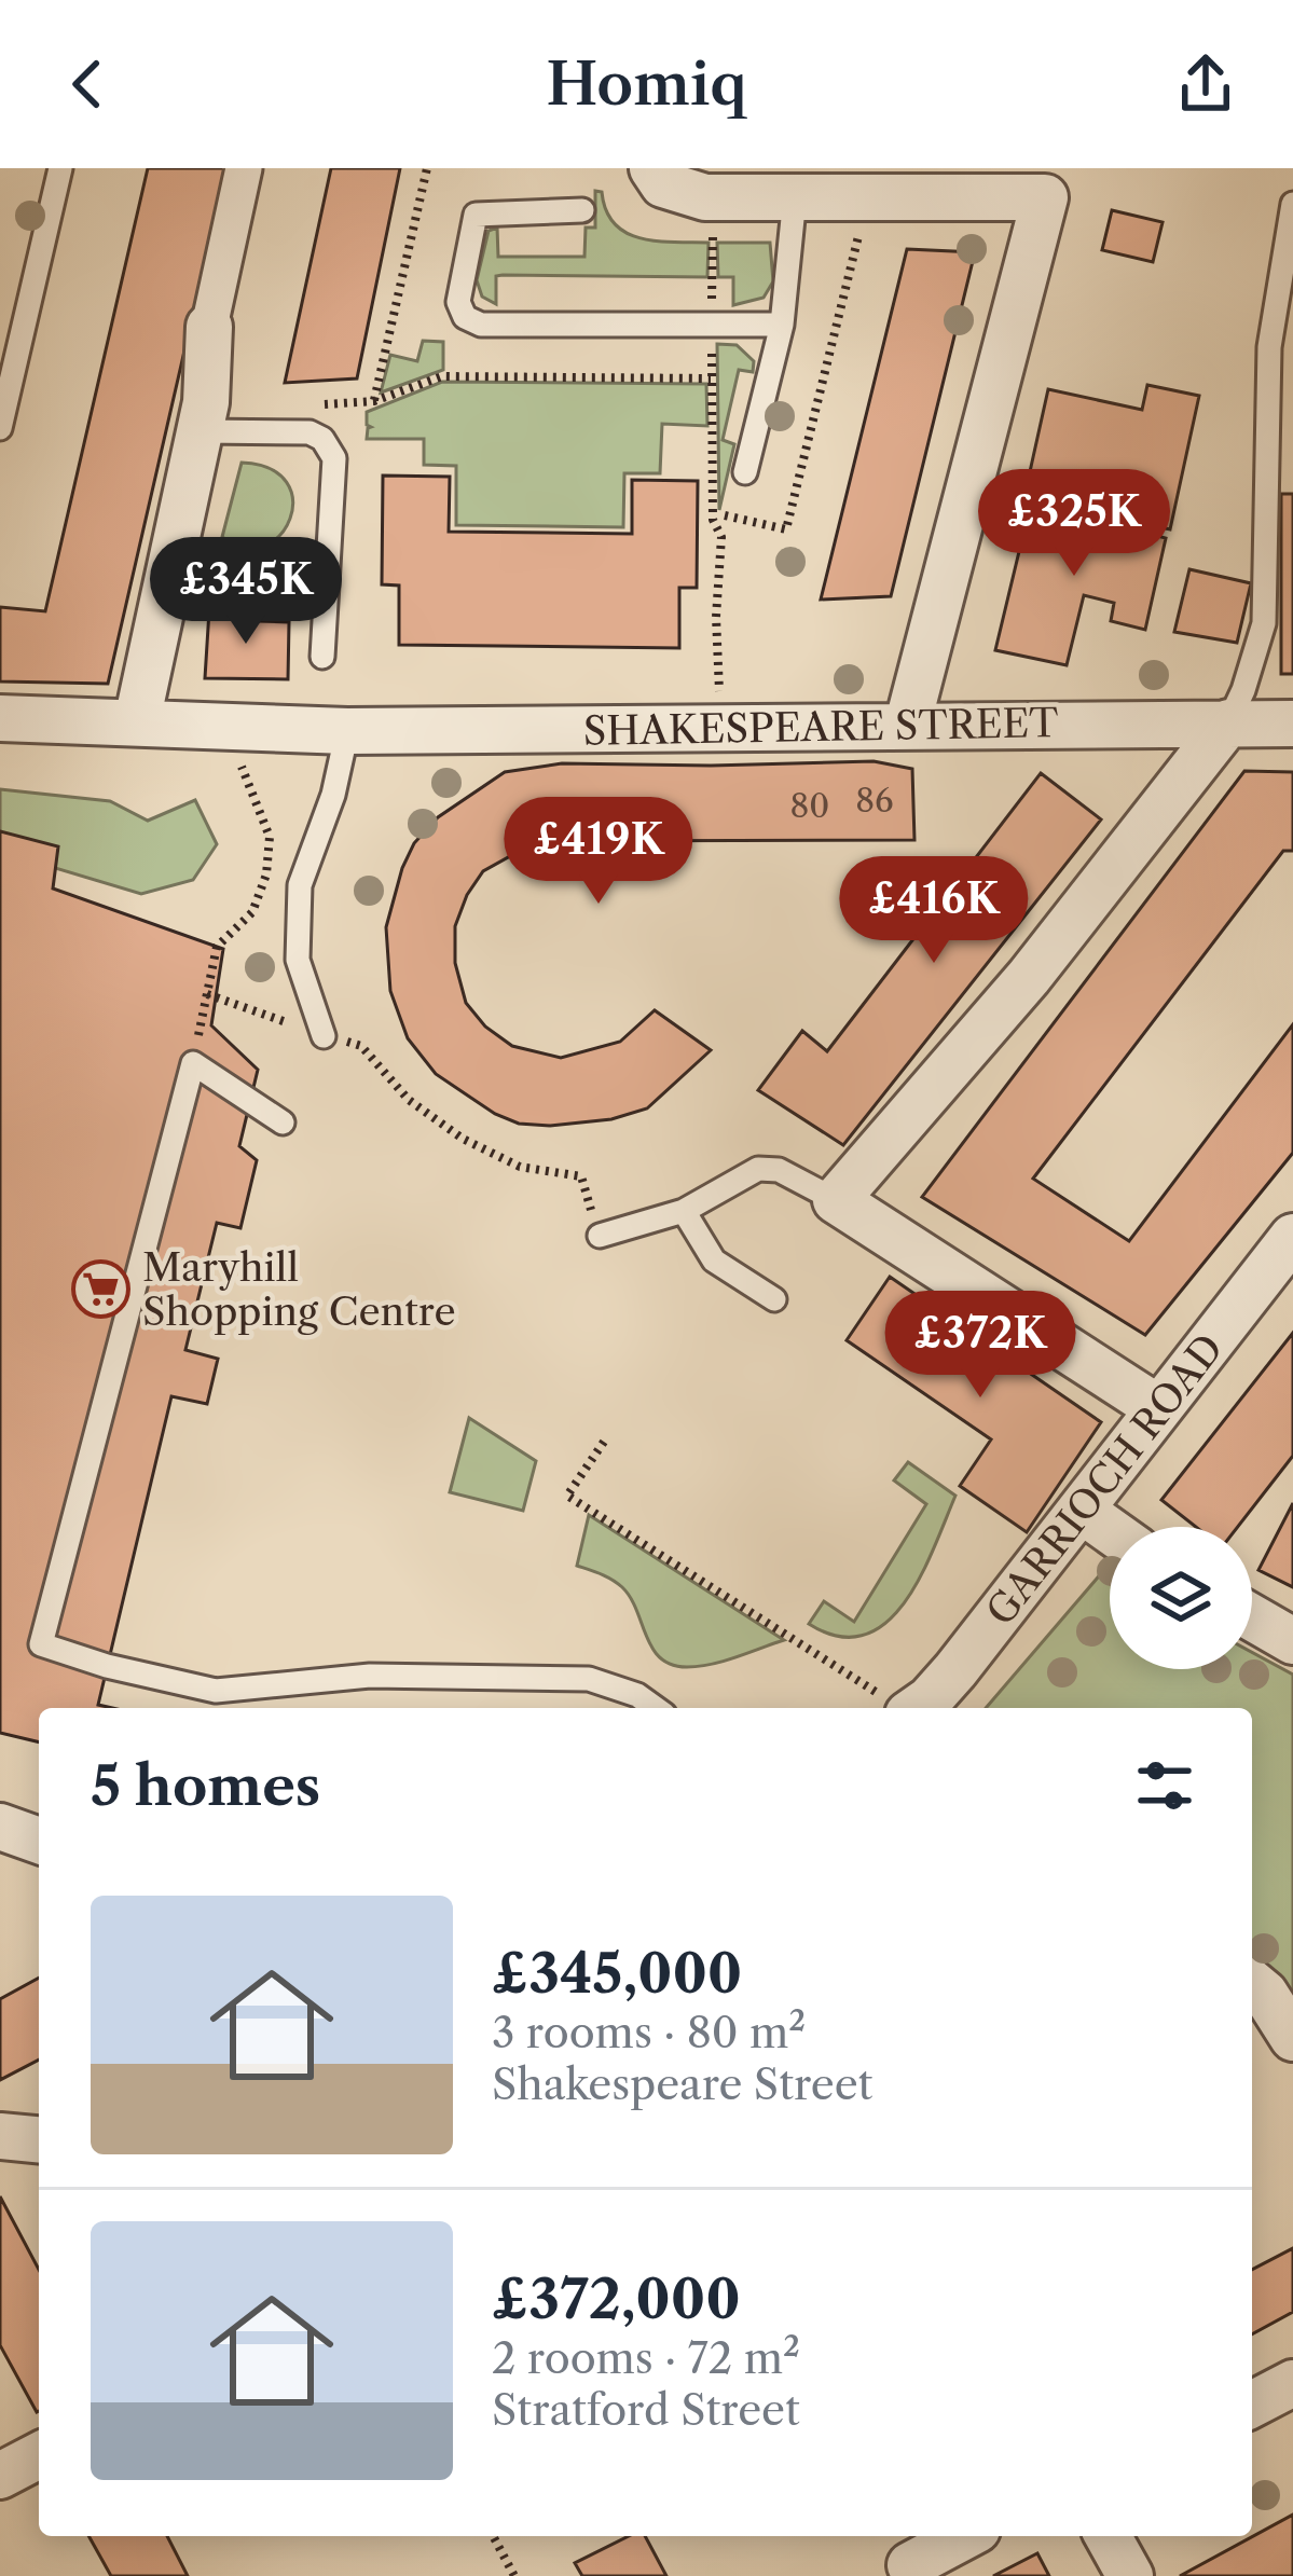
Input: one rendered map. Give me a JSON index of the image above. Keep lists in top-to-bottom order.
{
  "streets": {
    "street": ["SHAKESPEARE STREET", "GARRIOCH ROAD"]
  },
  "places": {
    "supermarket": ["Maryhill Shopping Centre"]
  },
  "house_numbers": ["86", "80"],
  "page": {
    "header": "Homiq",
    "price": [
      "£325K",
      "£345K",
      "£419K",
      "£416K",
      "£372K"
    ],
    "heading": "5 homes",
    "list": [
      {
        "name": "£345,000",
        "note": "3 rooms · 80 m² · Shakespeare Street"
      },
      {
        "name": "£372,000",
        "note": "2 rooms · 72 m² · Stratford Street"
      }
    ]
  }
}
